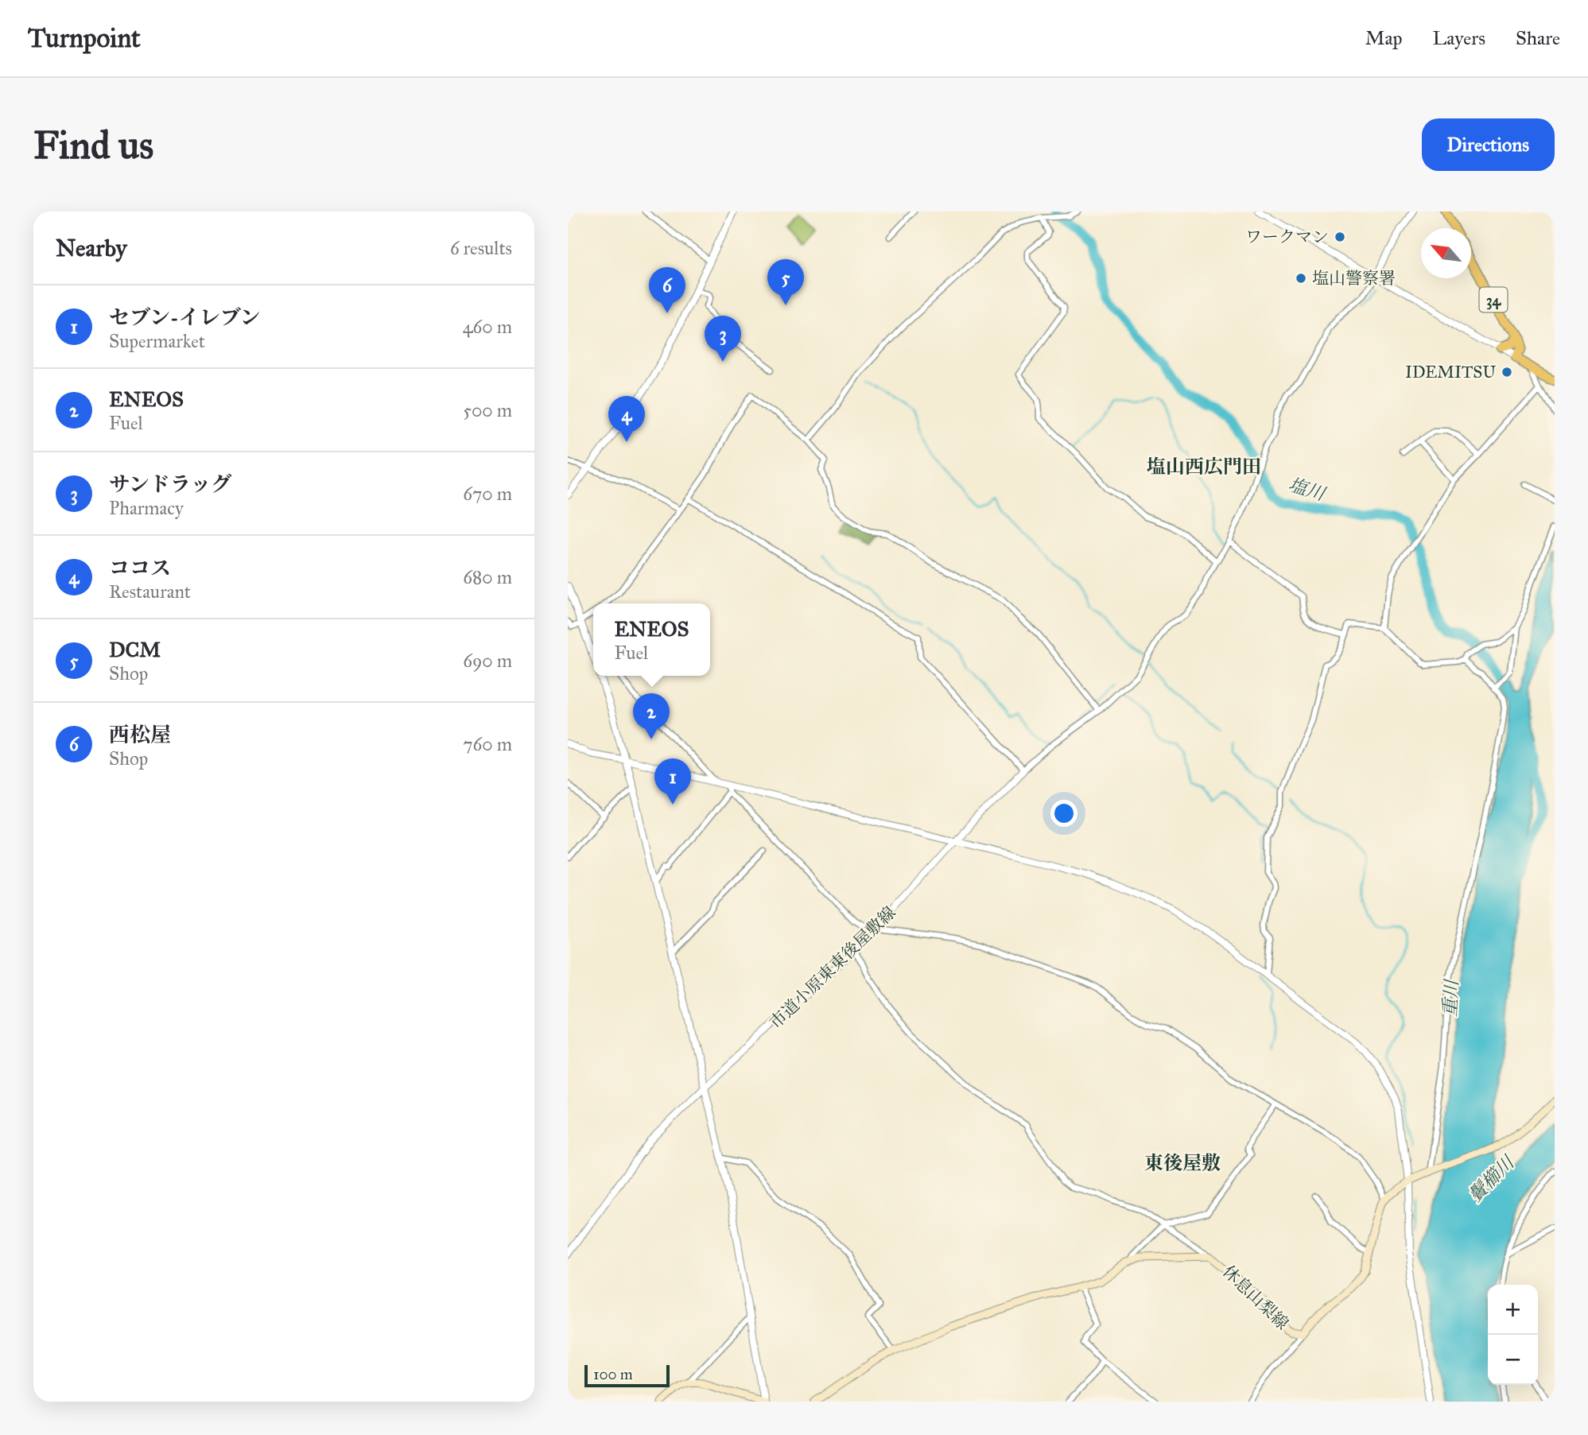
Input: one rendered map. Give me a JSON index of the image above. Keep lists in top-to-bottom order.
{
  "streets": {
    "main road": ["34", "休息山梨線"],
    "street": ["市道小原東東後屋敷線"]
  },
  "districts": ["塩山西広門田", "東後屋敷"],
  "water": ["塩川", "重川", "鬢櫛川"],
  "places": ["ワークマン", "塩山警察署", "IDEMITSU"],
  "scale_bar": "100 m",
  "north": "top left",
  "page": {
    "header": "Turnpoint",
    "nav": ["Map", "Layers", "Share"],
    "buttons": "Directions",
    "title": "Find us",
    "heading": ["Nearby", "6 results"],
    "pins": [
      "5",
      "6",
      "3",
      "4",
      "2",
      "1"
    ],
    "list": [
      {
        "mark": "1",
        "name": "セブン-イレブン",
        "note": "Supermarket",
        "value": "460 m"
      },
      {
        "mark": "2",
        "name": "ENEOS",
        "note": "Fuel",
        "value": "500 m"
      },
      {
        "mark": "3",
        "name": "サンドラッグ",
        "note": "Pharmacy",
        "value": "670 m"
      },
      {
        "mark": "4",
        "name": "ココス",
        "note": "Restaurant",
        "value": "680 m"
      },
      {
        "mark": "5",
        "name": "DCM",
        "note": "Shop",
        "value": "690 m"
      },
      {
        "mark": "6",
        "name": "西松屋",
        "note": "Shop",
        "value": "760 m"
      }
    ],
    "popup": ["ENEOS", "Fuel"],
    "map_buttons": ["+", "−"],
    "scale": "100 m"
  }
}
